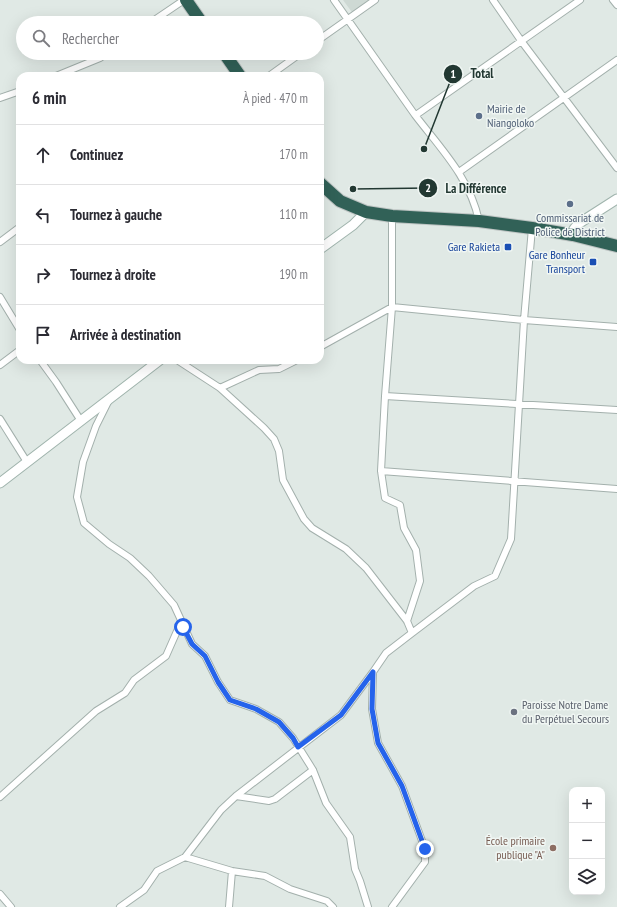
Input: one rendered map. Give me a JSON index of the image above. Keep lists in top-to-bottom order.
{
  "places": {
    "other": [
      "Mairie de Niangoloko",
      "Total",
      "La Différence",
      "Commissariat de Police de District",
      "Paroisse Notre Dame du Perpétuel Secours",
      "École primaire publique \"A\""
    ],
    "transit": ["Gare Rakieta", "Gare Bonheur Transport"]
  },
  "page": {
    "search": "Rechercher",
    "heading": ["6 min", "À pied · 470 m"],
    "list": [
      ["Continuez", "170 m"],
      ["Tournez à gauche", "110 m"],
      ["Tournez à droite", "190 m"],
      "Arrivée à destination"
    ],
    "map_buttons": ["+", "−"]
  }
}
